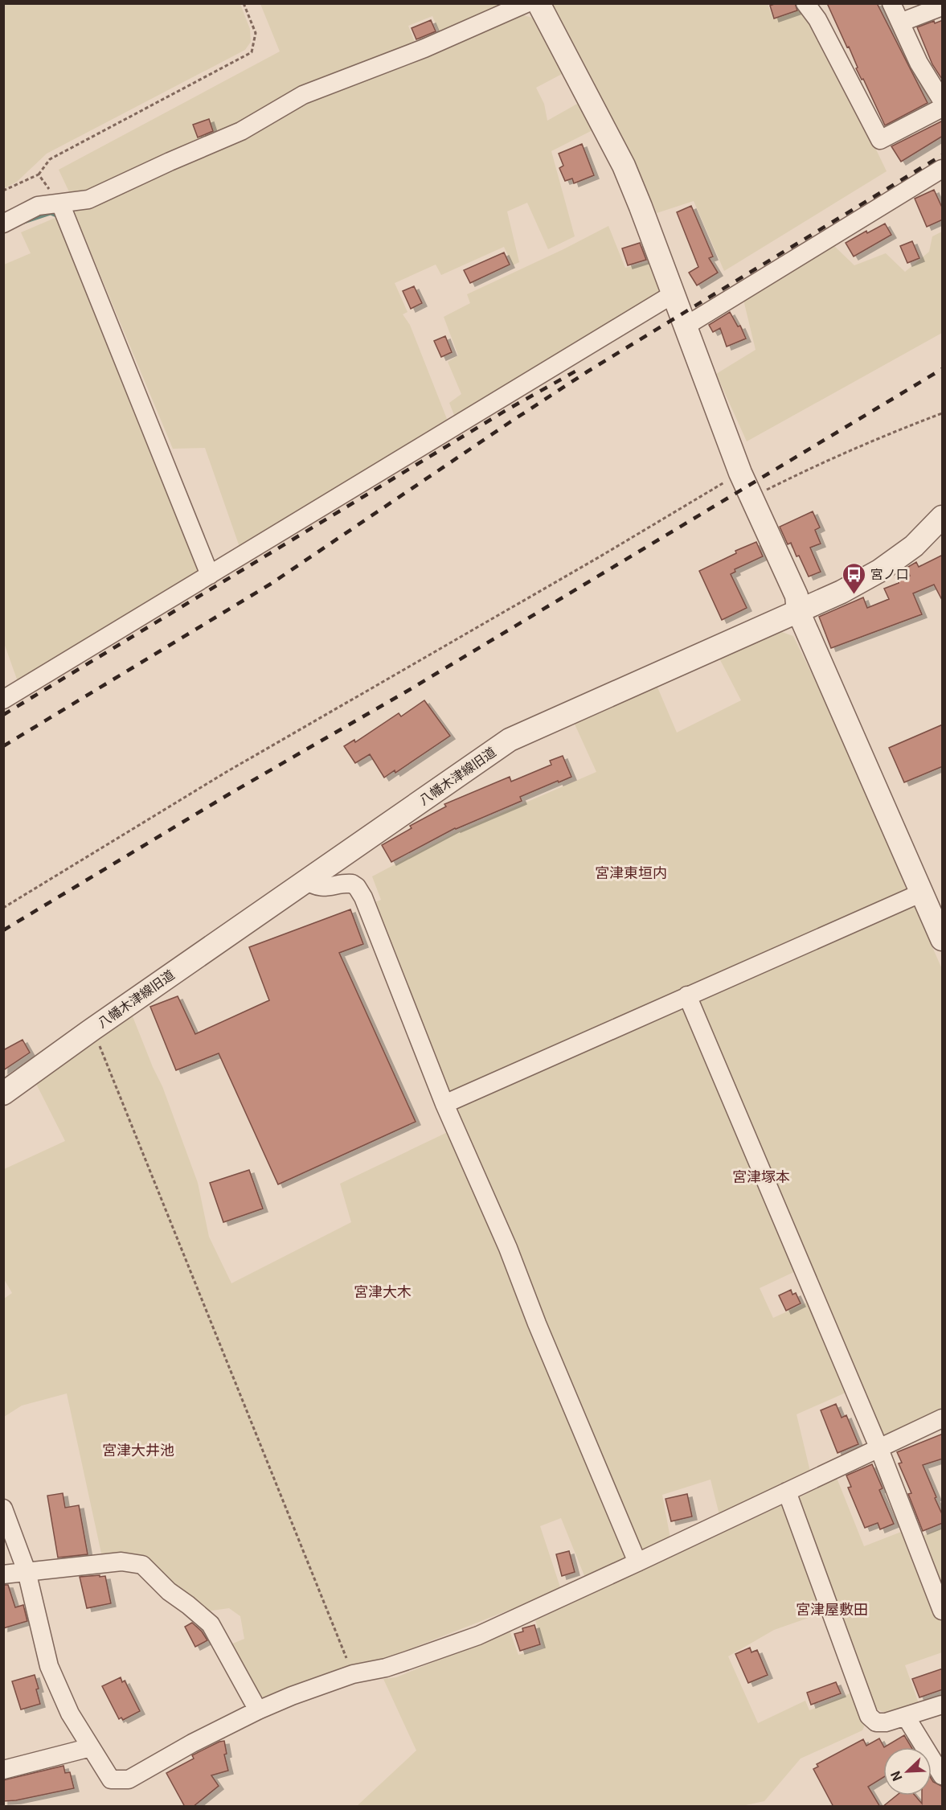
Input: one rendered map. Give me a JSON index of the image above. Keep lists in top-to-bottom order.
{
  "streets": {
    "street": ["八幡木津線旧道"]
  },
  "districts": [
    "宮津東垣内",
    "宮津塚本",
    "宮津大木",
    "宮津大井池",
    "宮津屋敷田"
  ],
  "places": {
    "bus stop": ["宮ノ口"]
  },
  "north": "bottom left"
}
